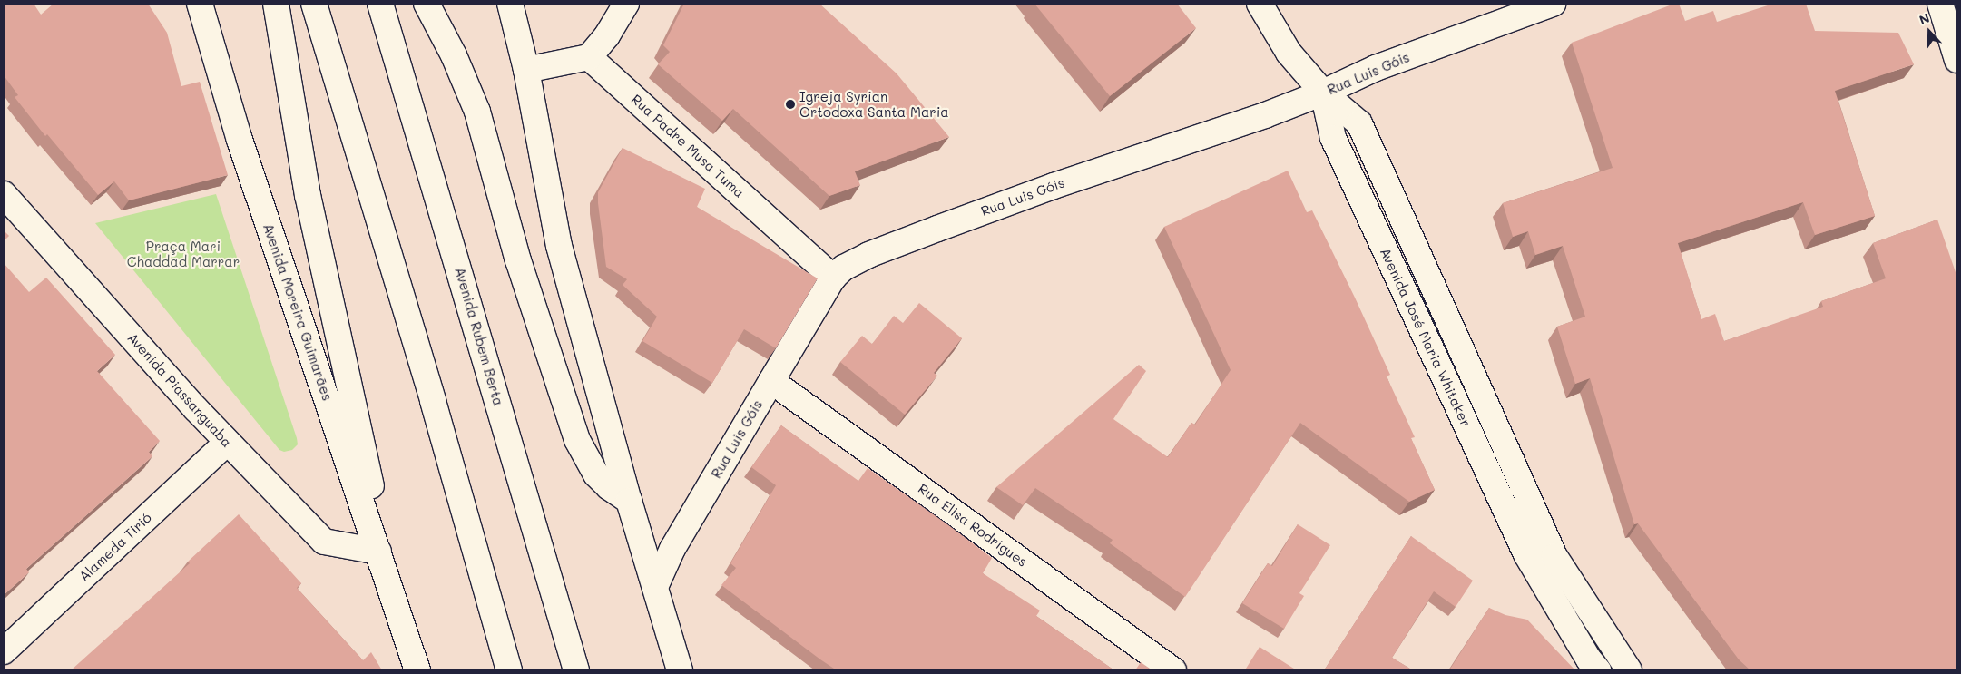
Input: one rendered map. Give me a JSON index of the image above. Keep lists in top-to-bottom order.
{
  "streets": {
    "main road": [
      "Rua Luis Góis",
      "Rua Padre Musa Tuma",
      "Avenida Moreira Guimarães",
      "Avenida Rubem Berta",
      "Avenida José Maria Whitaker",
      "Avenida Piassanguaba",
      "Rua Elisa Rodrigues",
      "Alameda Tirió"
    ]
  },
  "crossings": [
    ["Rua Luis Góis", "Rua Padre Musa Tuma"],
    ["Rua Luis Góis", "Avenida José Maria Whitaker"],
    ["Rua Luis Góis", "Rua Elisa Rodrigues"],
    ["Avenida Moreira Guimarães", "Avenida Piassanguaba"],
    ["Avenida Piassanguaba", "Alameda Tirió"]
  ],
  "parks": ["Praça Mari Chaddad Marrar"],
  "places": ["Igreja Syrian Ortodoxa Santa Maria"],
  "north": "top"
}
